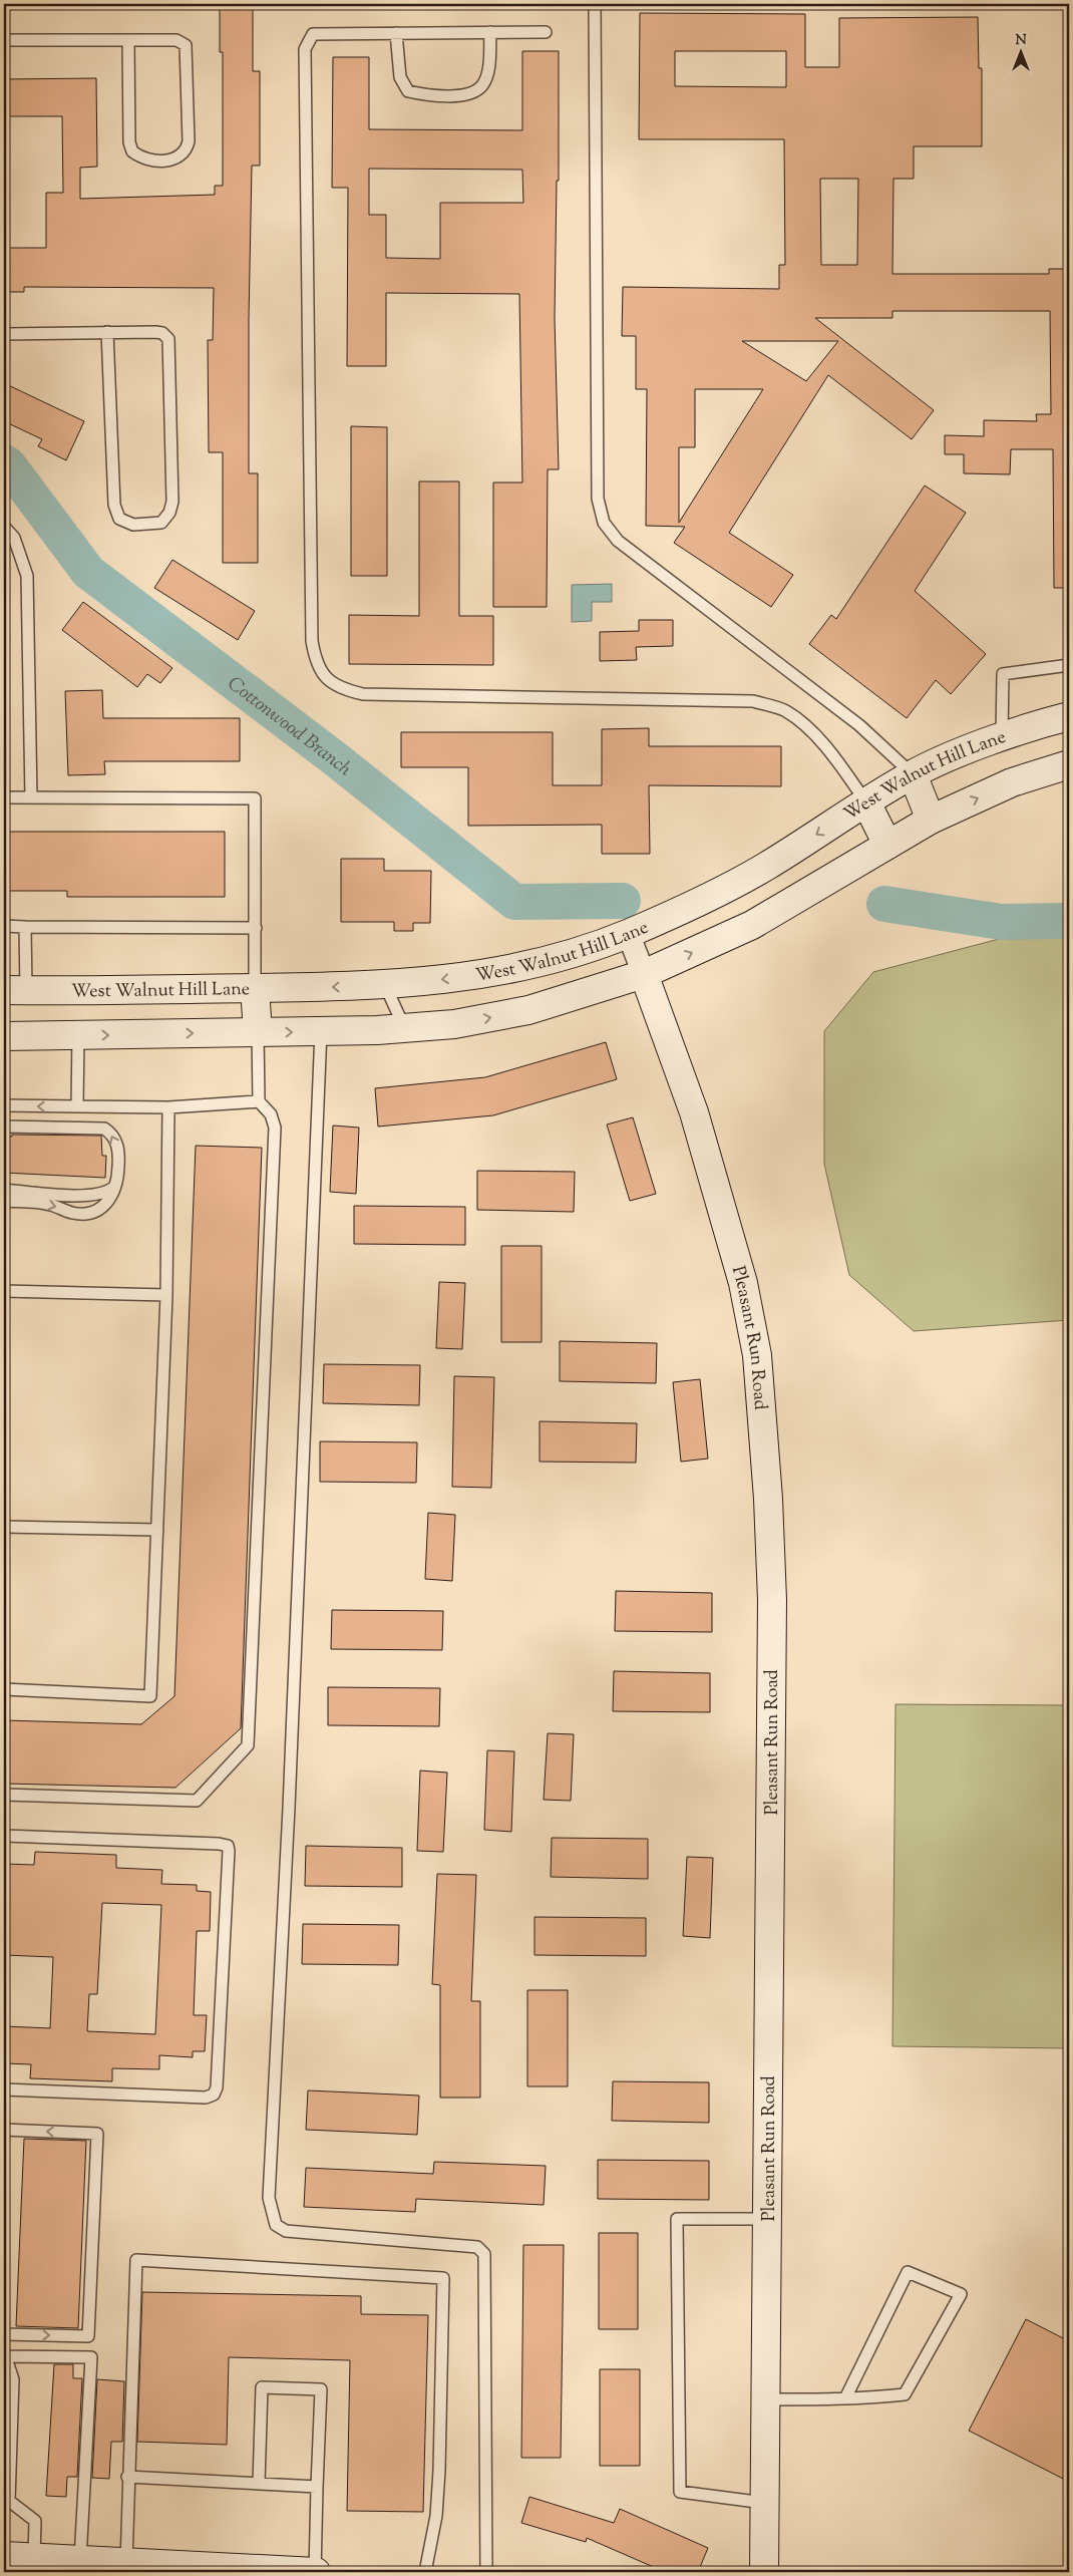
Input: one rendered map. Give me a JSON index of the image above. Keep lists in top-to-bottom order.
{
  "streets": {
    "main road": ["West Walnut Hill Lane", "Pleasant Run Road"]
  },
  "crossings": [
    ["West Walnut Hill Lane", "Pleasant Run Road"]
  ],
  "water": ["Cottonwood Branch"],
  "north": "top"
}
